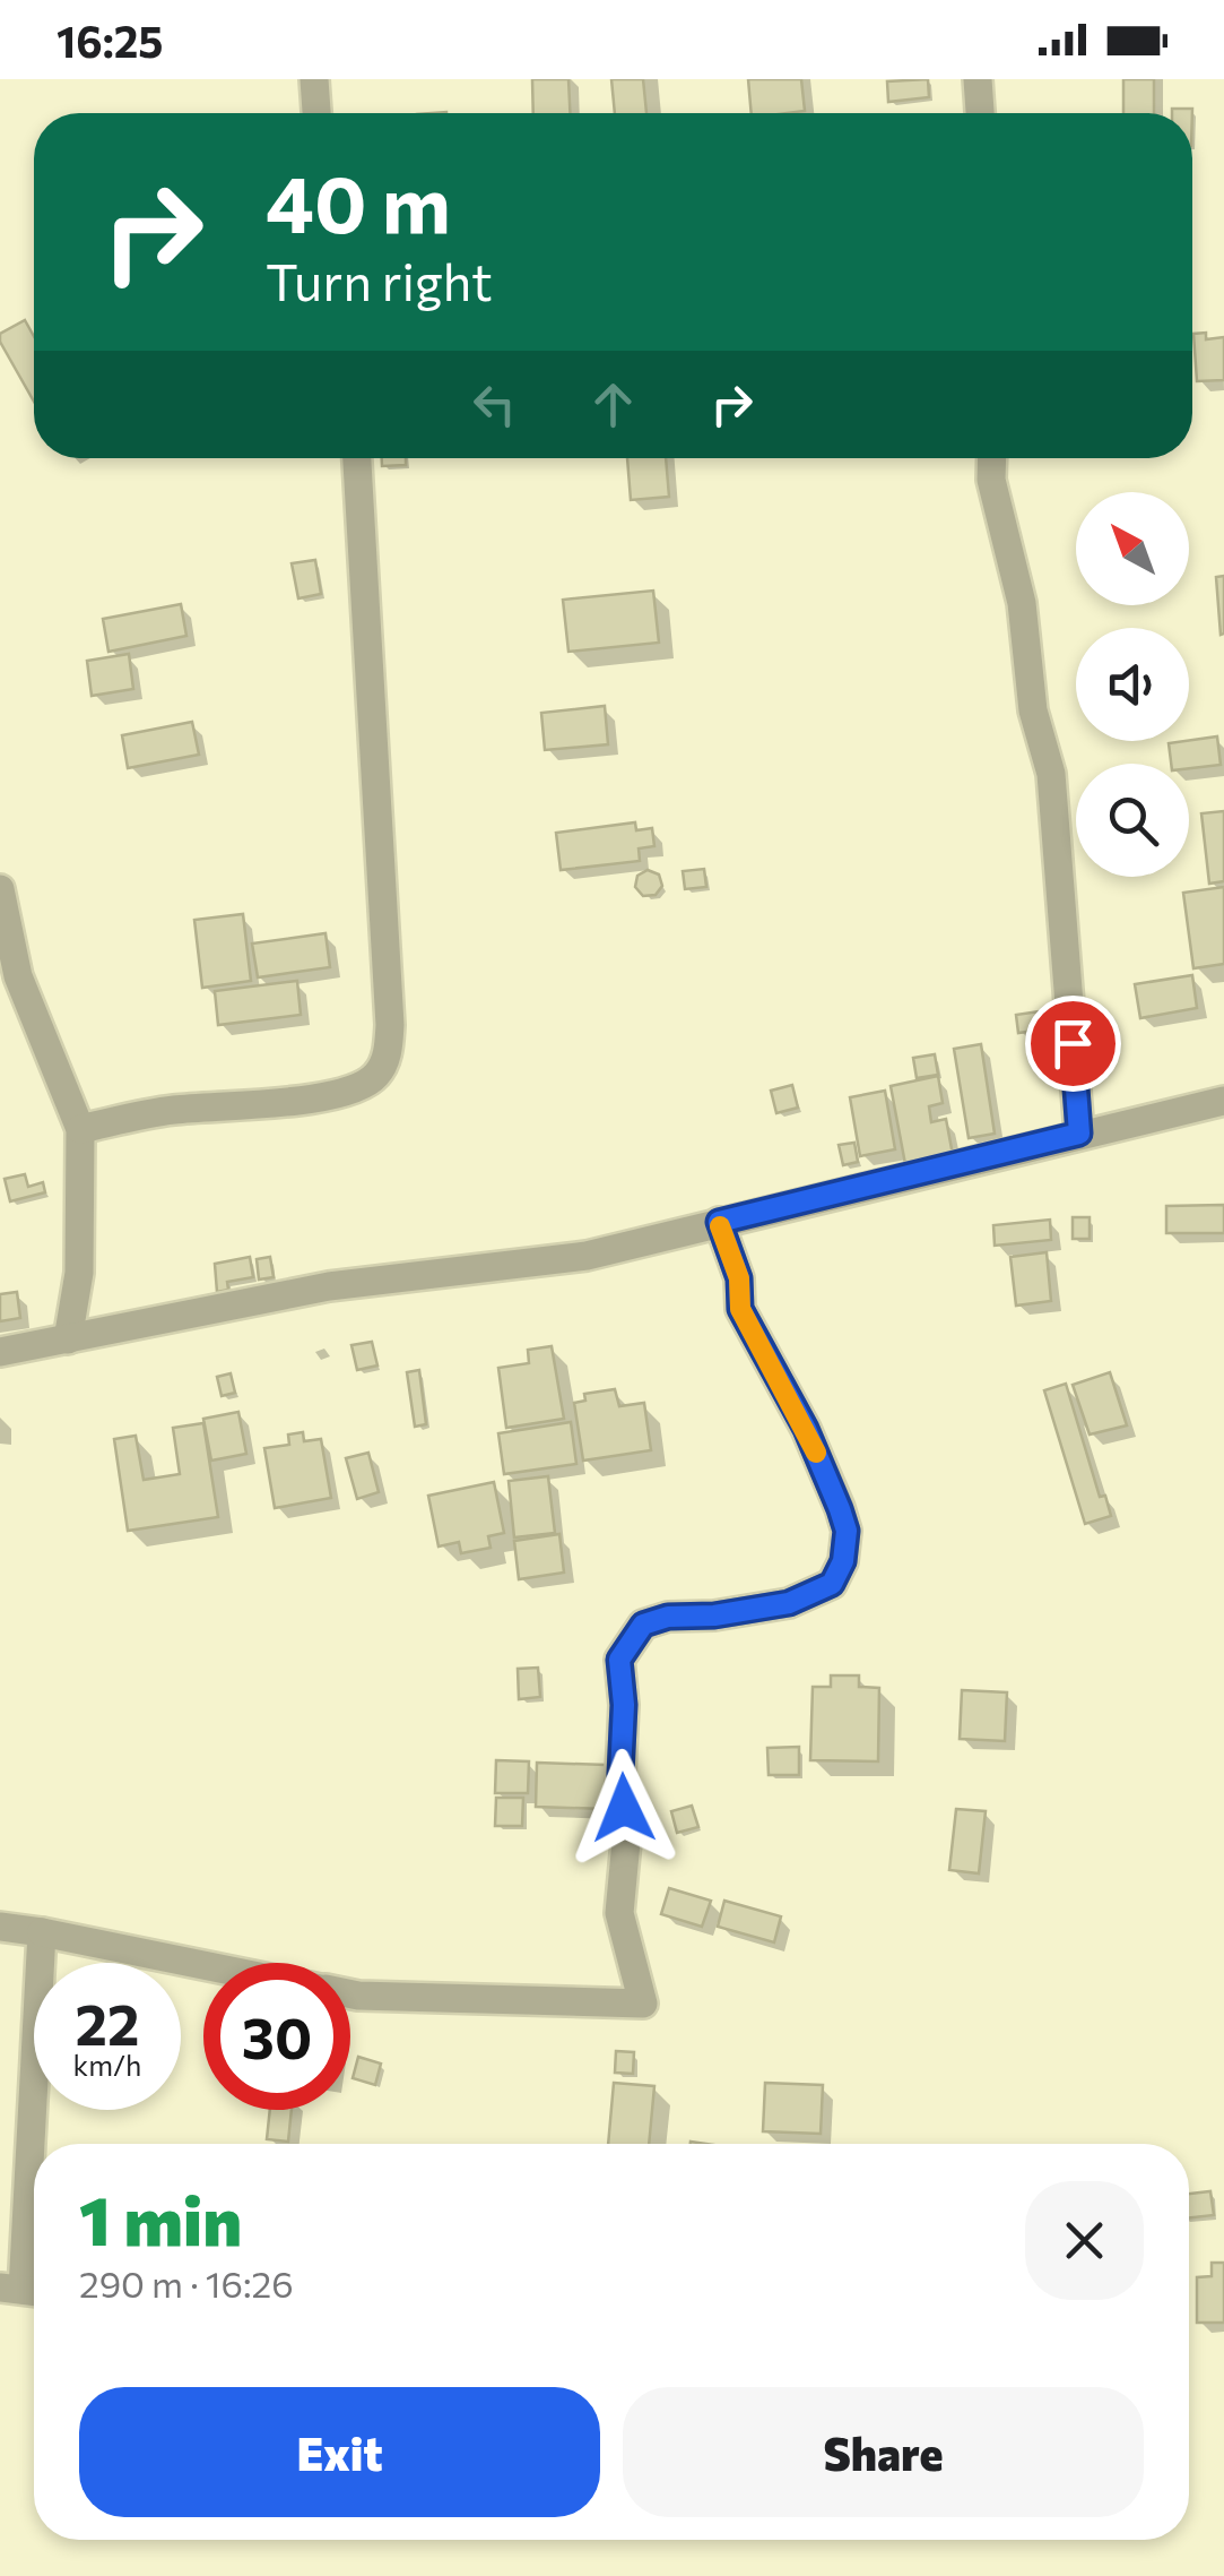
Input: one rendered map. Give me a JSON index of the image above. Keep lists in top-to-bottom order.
{
  "north": "top left",
  "page": {
    "status": "16:25",
    "turn": ["40 m", "Turn right"],
    "speed": "22 km/h",
    "limit": "30",
    "heading": ["1 min", "290 m · 16:26"],
    "buttons": ["Exit", "Share"]
  }
}
